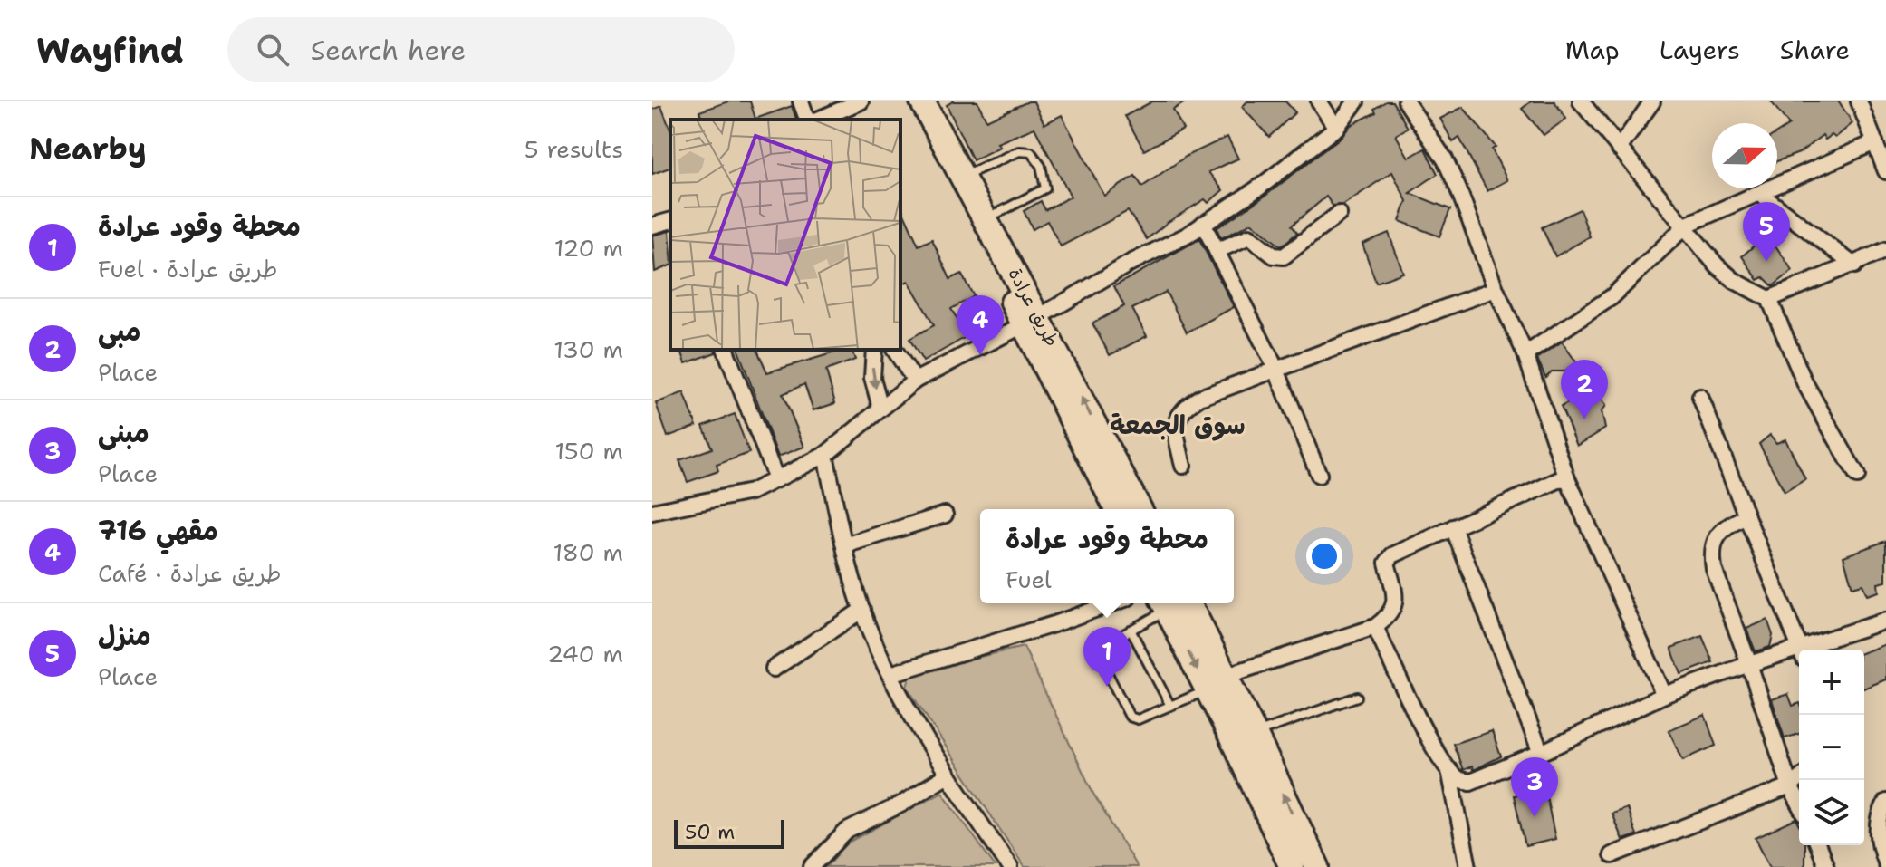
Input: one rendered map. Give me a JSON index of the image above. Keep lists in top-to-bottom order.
{
  "streets": {
    "main road": ["طريق عرادة"]
  },
  "districts": ["سوق الجمعة"],
  "scale_bar": "50 m",
  "north": "right",
  "page": {
    "header": "Wayfind",
    "search": "Search here",
    "nav": ["Map", "Layers", "Share"],
    "heading": ["Nearby", "5 results"],
    "list": [
      {
        "mark": "1",
        "name": "محطة وقود عرادة",
        "note": "Fuel · طريق عرادة",
        "value": "120 m"
      },
      {
        "mark": "2",
        "name": "مبى",
        "note": "Place",
        "value": "130 m"
      },
      {
        "mark": "3",
        "name": "مبنى",
        "note": "Place",
        "value": "150 m"
      },
      {
        "mark": "4",
        "name": "مقهي 716",
        "note": "Café · طريق عرادة",
        "value": "180 m"
      },
      {
        "mark": "5",
        "name": "منزل",
        "note": "Place",
        "value": "240 m"
      }
    ],
    "pins": [
      "5",
      "4",
      "2",
      "1",
      "3"
    ],
    "popup": ["محطة وقود عرادة", "Fuel"],
    "map_buttons": ["+", "−"],
    "scale": "50 m"
  }
}
